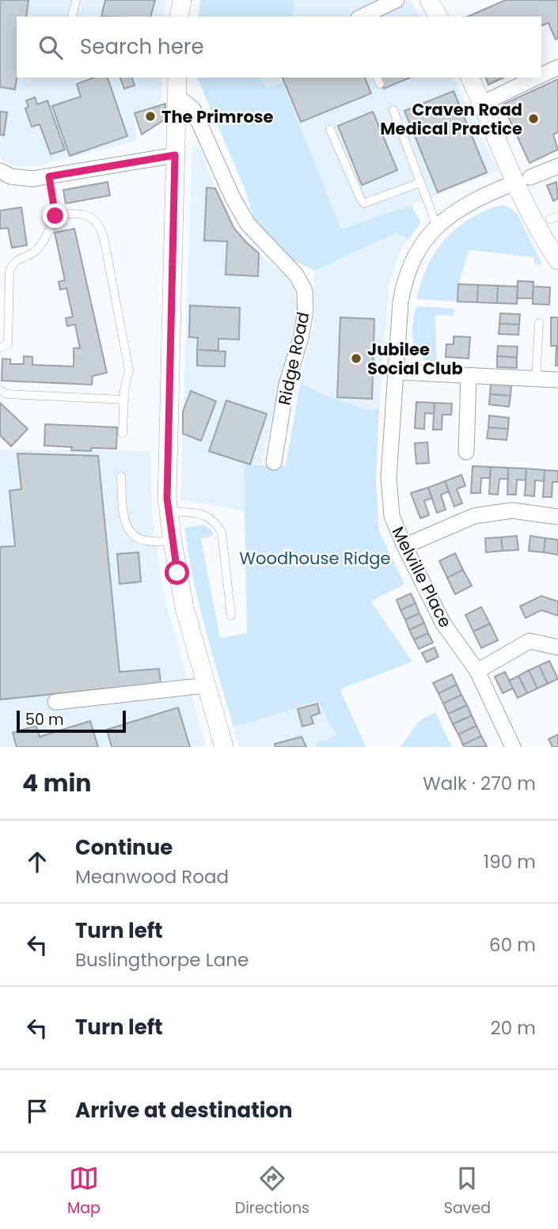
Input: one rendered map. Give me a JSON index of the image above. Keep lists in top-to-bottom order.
{
  "streets": {
    "street": ["Ridge Road", "Melville Place"]
  },
  "parks": ["Woodhouse Ridge"],
  "places": ["The Primrose", "Craven Road Medical Practice", "Jubilee Social Club"],
  "scale_bar": "50 m",
  "page": {
    "search": "Search here",
    "scale": "50 m",
    "heading": ["4 min", "Walk · 270 m"],
    "list": [
      ["Continue", "Meanwood Road", "190 m"],
      ["Turn left", "Buslingthorpe Lane", "60 m"],
      ["Turn left", "20 m"],
      "Arrive at destination"
    ],
    "nav": ["Map", "Directions", "Saved"]
  }
}
